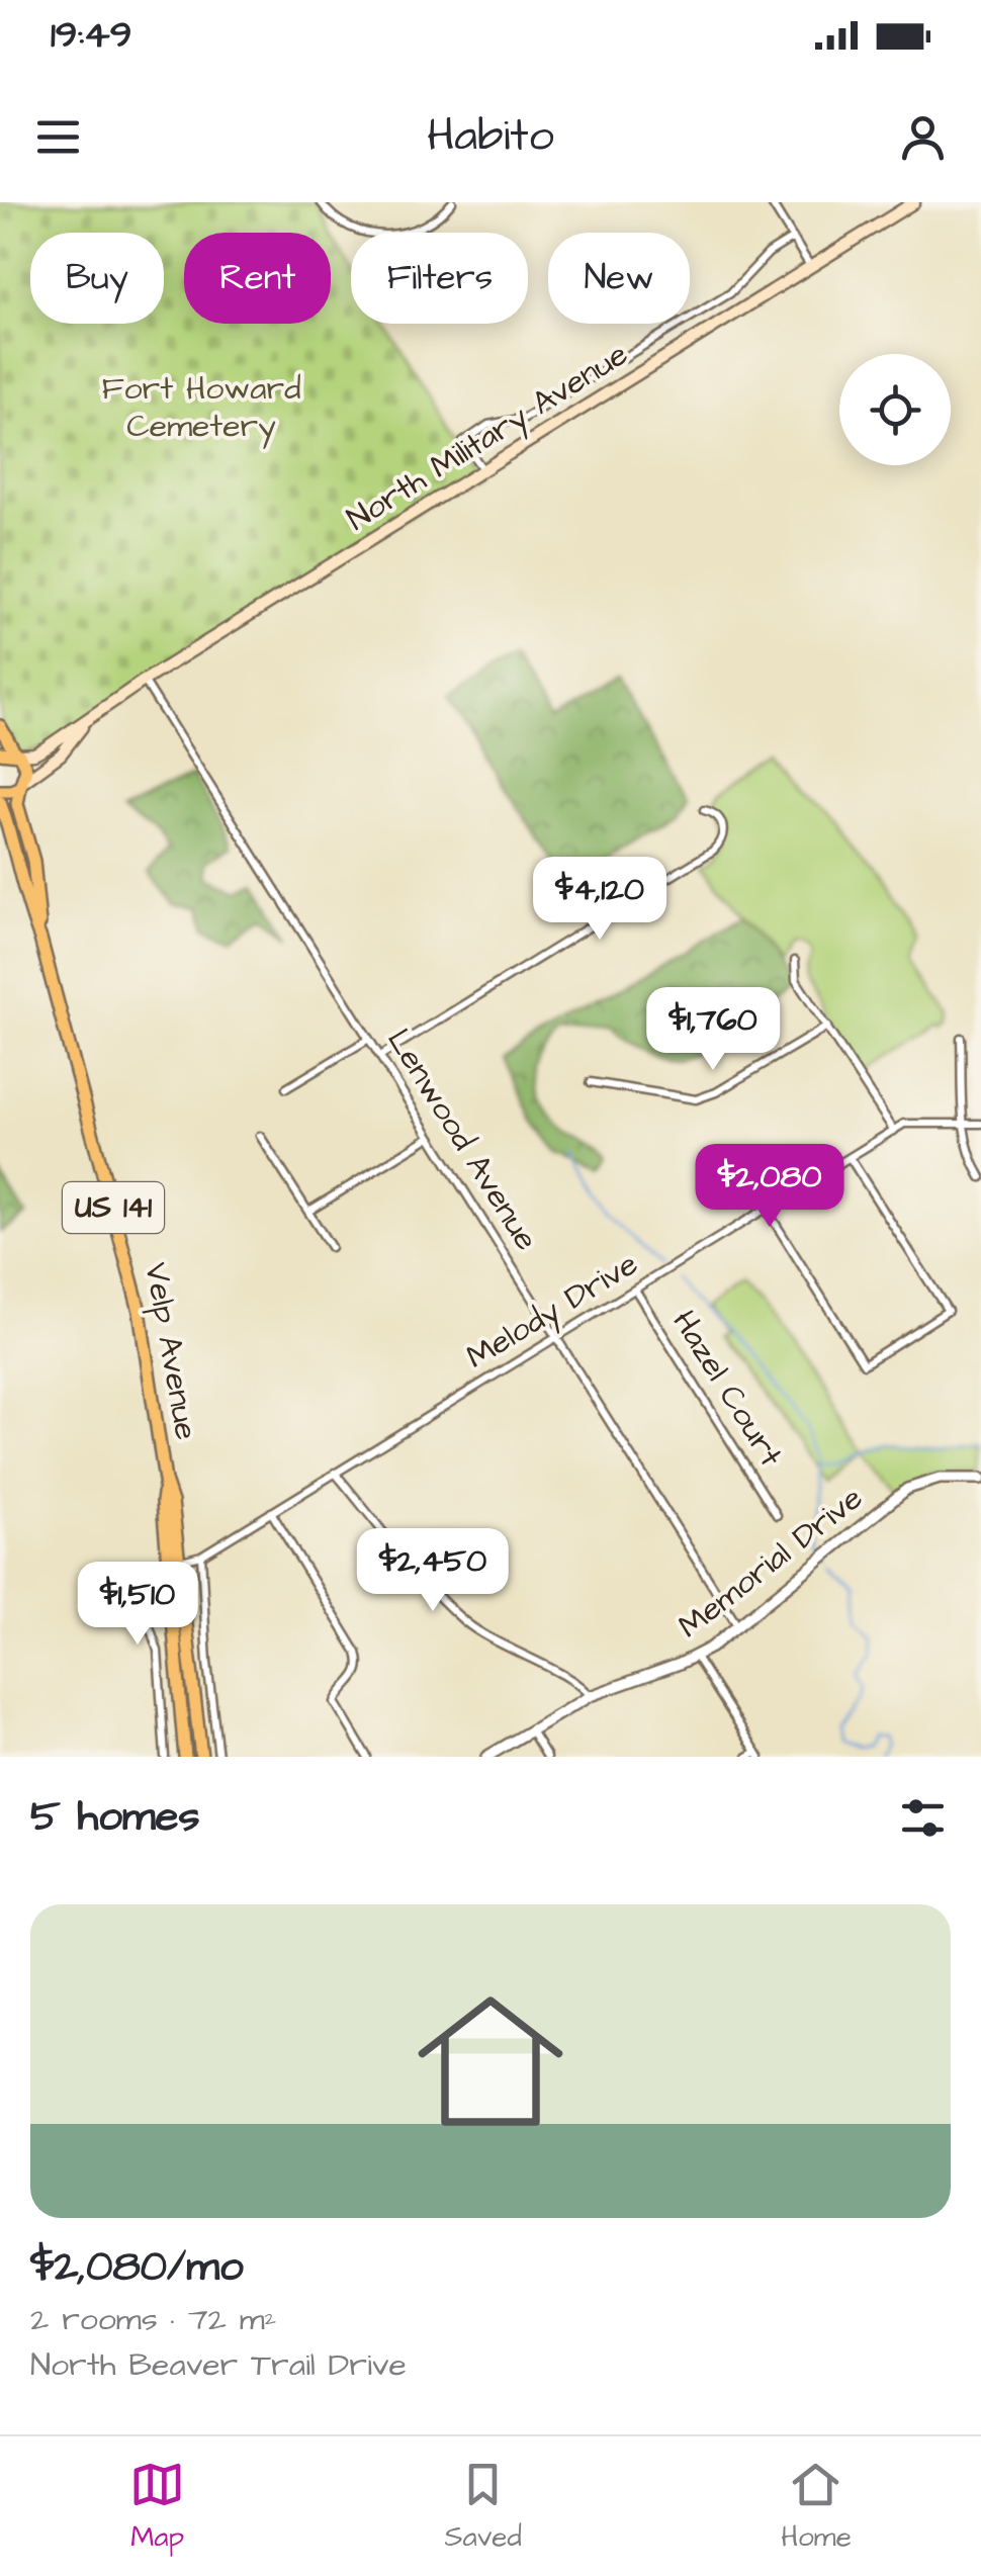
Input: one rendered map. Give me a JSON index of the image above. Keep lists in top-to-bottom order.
{
  "streets": {
    "main road": ["North Military Avenue", "US 141", "Velp Avenue"],
    "street": [
      "Lenwood Avenue",
      "Melody Drive",
      "Hazel Court",
      "Memorial Drive"
    ]
  },
  "crossings": [
    ["North Military Avenue", "Lenwood Avenue"],
    ["North Military Avenue", "Velp Avenue"],
    ["Lenwood Avenue", "Melody Drive"],
    ["Lenwood Avenue", "Memorial Drive"],
    ["Melody Drive", "Velp Avenue"],
    ["Melody Drive", "Hazel Court"]
  ],
  "parks": ["Fort Howard Cemetery"],
  "page": {
    "status": "19:49",
    "header": "Habito",
    "chip": [
      "Buy",
      "Rent",
      "Filters",
      "New"
    ],
    "price": [
      "$4,120",
      "$1,760",
      "$2,080",
      "$2,450",
      "$1,510"
    ],
    "heading": "5 homes",
    "list": [
      {
        "name": "$2,080/mo",
        "note": "2 rooms · 72 m² · North Beaver Trail Drive"
      }
    ],
    "tabs": ["Map", "Saved", "Home"]
  }
}
